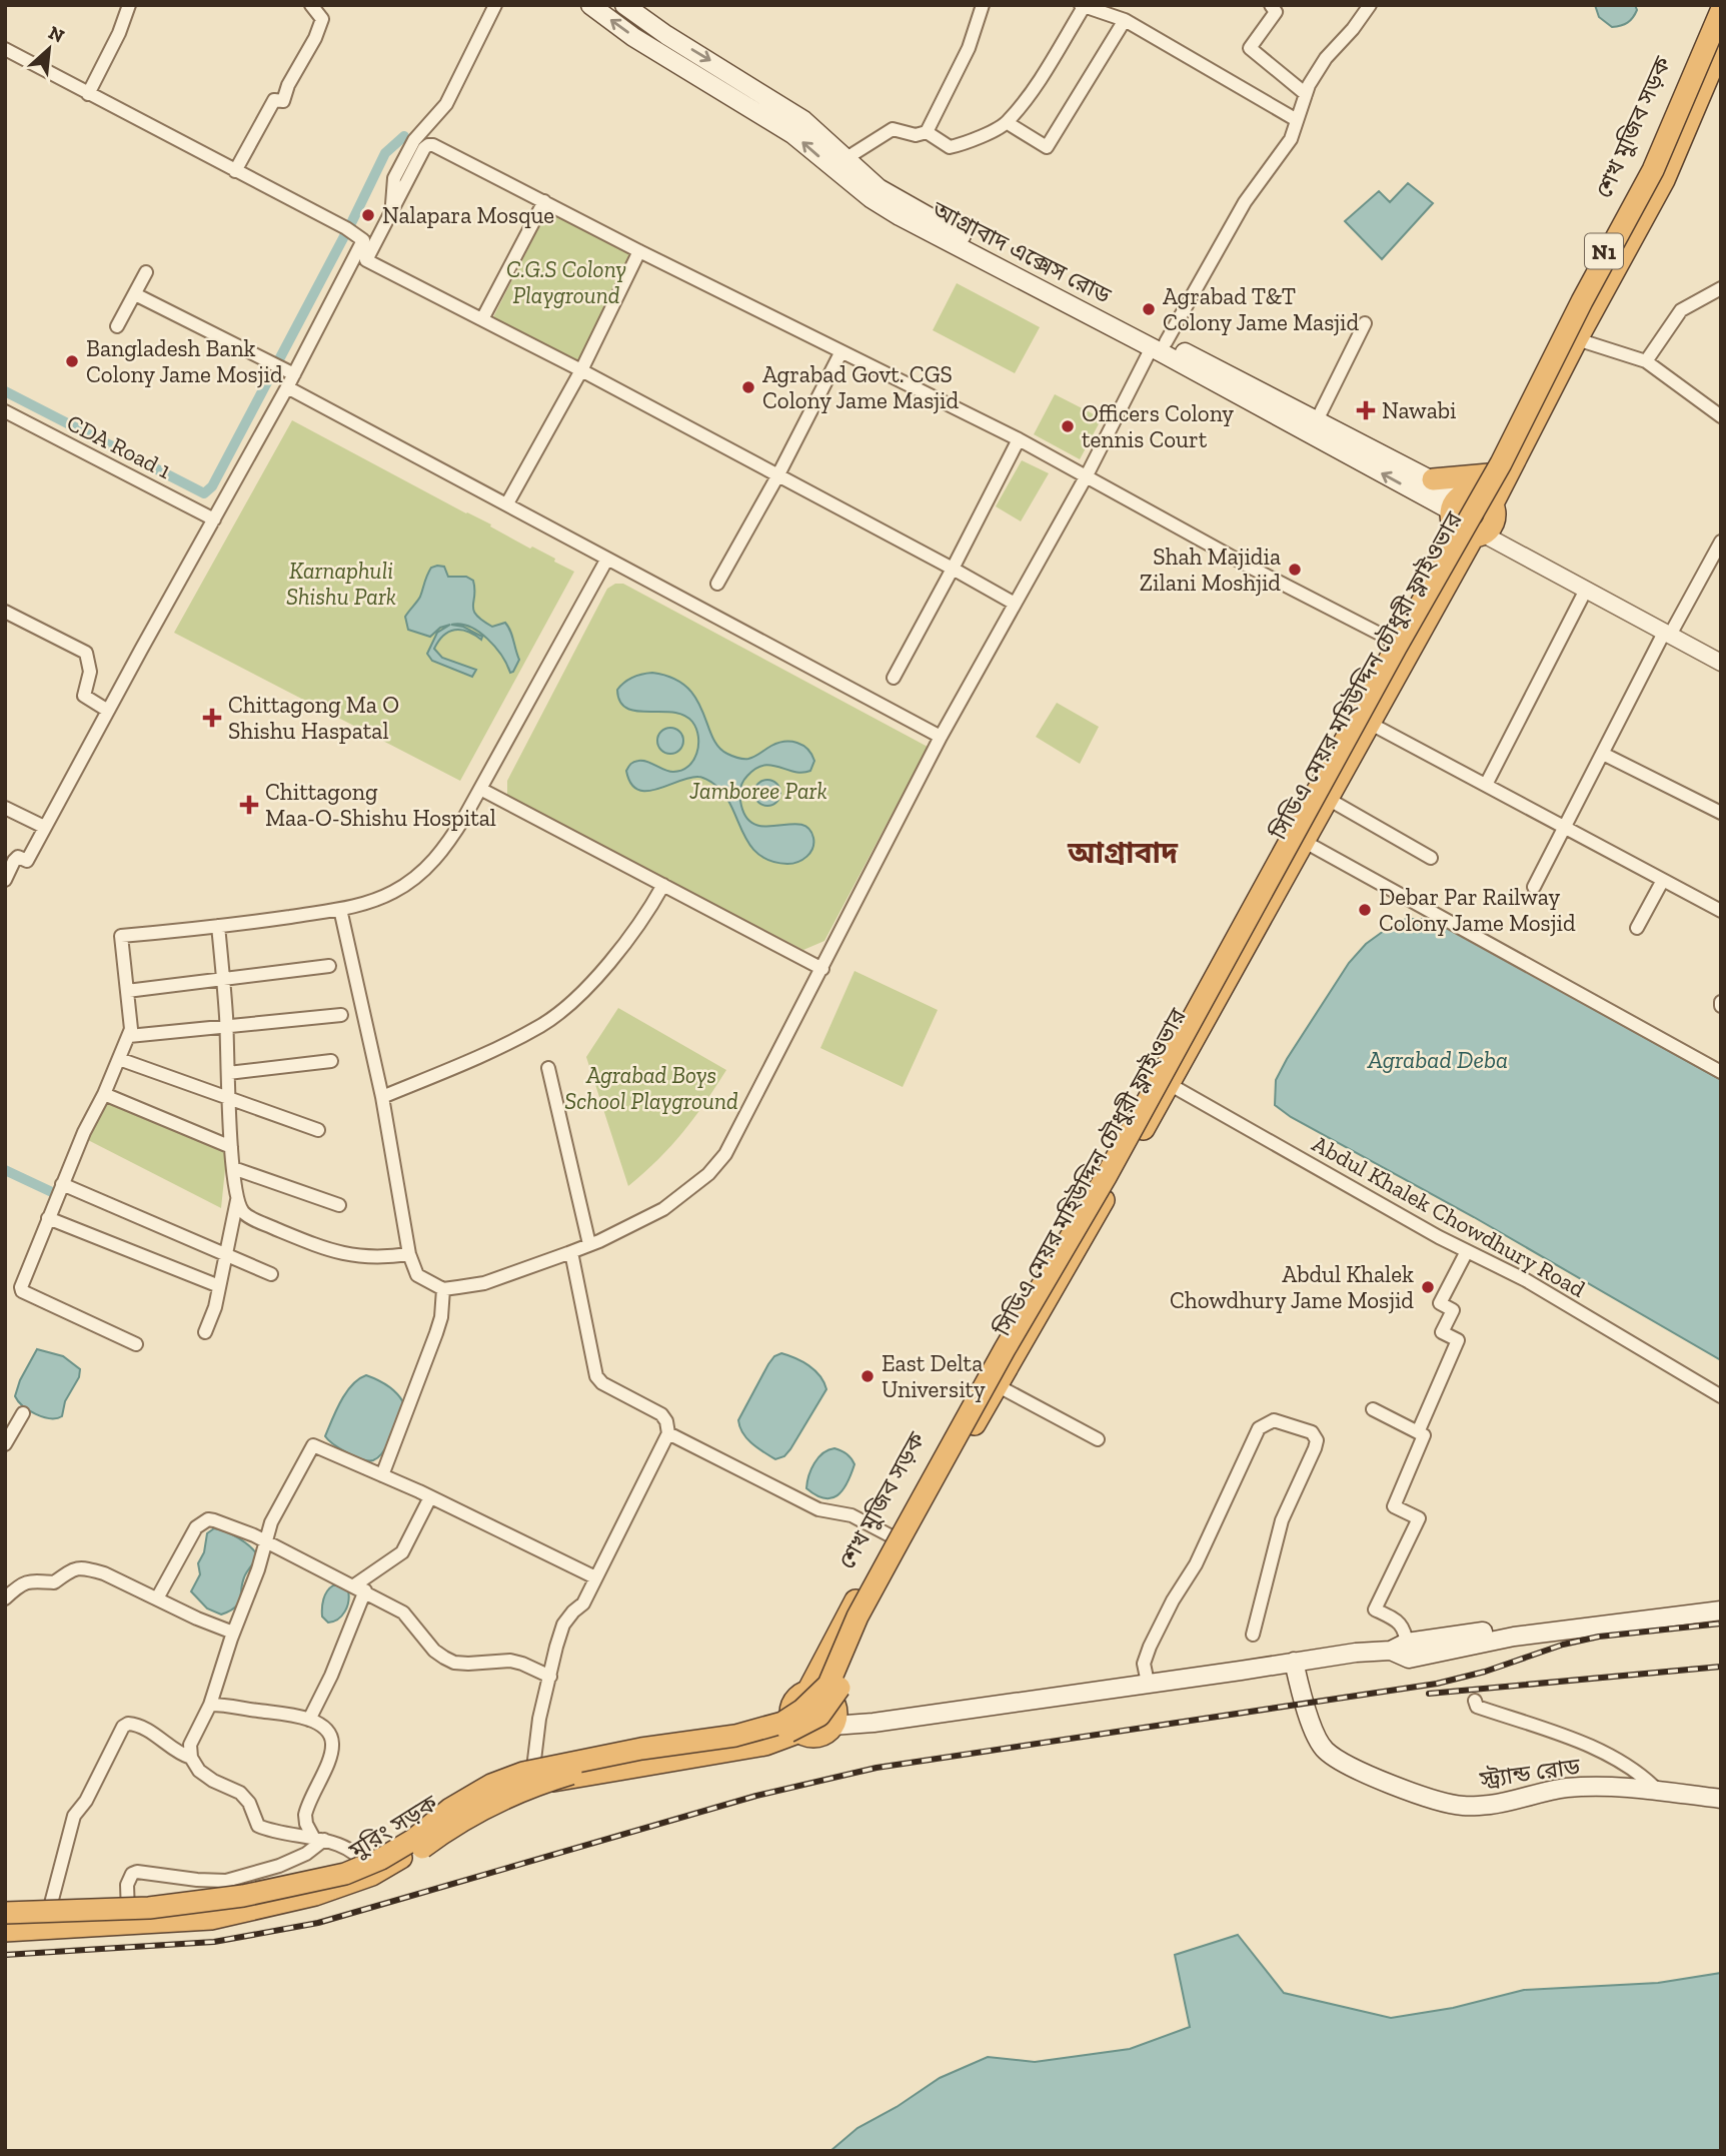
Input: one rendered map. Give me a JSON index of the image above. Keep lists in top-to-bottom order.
{
  "streets": {
    "highway": [
      "শেখ মুজিব সড়ক",
      "N1",
      "সিডিএ মেয়র মহিউদ্দিন চৌধুরী ফ্লাইওভার",
      "মুরিং সড়ক"
    ],
    "main road": ["আগ্রাবাদ এক্সেস রোড", "স্ট্র্যান্ড রোড"],
    "street": ["CDA Road 1", "Abdul Khalek Chowdhury Road"]
  },
  "crossings": [
    ["শেখ মুজিব সড়ক", "আগ্রাবাদ এক্সেস রোড"],
    ["শেখ মুজিব সড়ক", "সিডিএ মেয়র মহিউদ্দিন চৌধুরী ফ্লাইওভার"],
    ["শেখ মুজিব সড়ক", "Abdul Khalek Chowdhury Road"],
    ["শেখ মুজিব সড়ক", "মুরিং সড়ক"]
  ],
  "districts": ["আগ্রাবাদ"],
  "water": ["Agrabad Deba"],
  "parks": [
    "C.G.S Colony Playground",
    "Karnaphuli Shishu Park",
    "Jamboree Park",
    "Agrabad Boys School Playground"
  ],
  "places": {
    "other": [
      "Nalapara Mosque",
      "Agrabad T&T Colony Jame Masjid",
      "Bangladesh Bank Colony Jame Mosjid",
      "Agrabad Govt. CGS Colony Jame Masjid",
      "Officers Colony tennis Court",
      "Shah Majidia Zilani Moshjid",
      "Debar Par Railway Colony Jame Mosjid",
      "Abdul Khalek Chowdhury Jame Mosjid",
      "East Delta University"
    ],
    "health": ["Nawabi", "Chittagong Ma O Shishu Haspatal", "Chittagong Maa-O-Shishu Hospital"]
  },
  "north": "top right"
}
